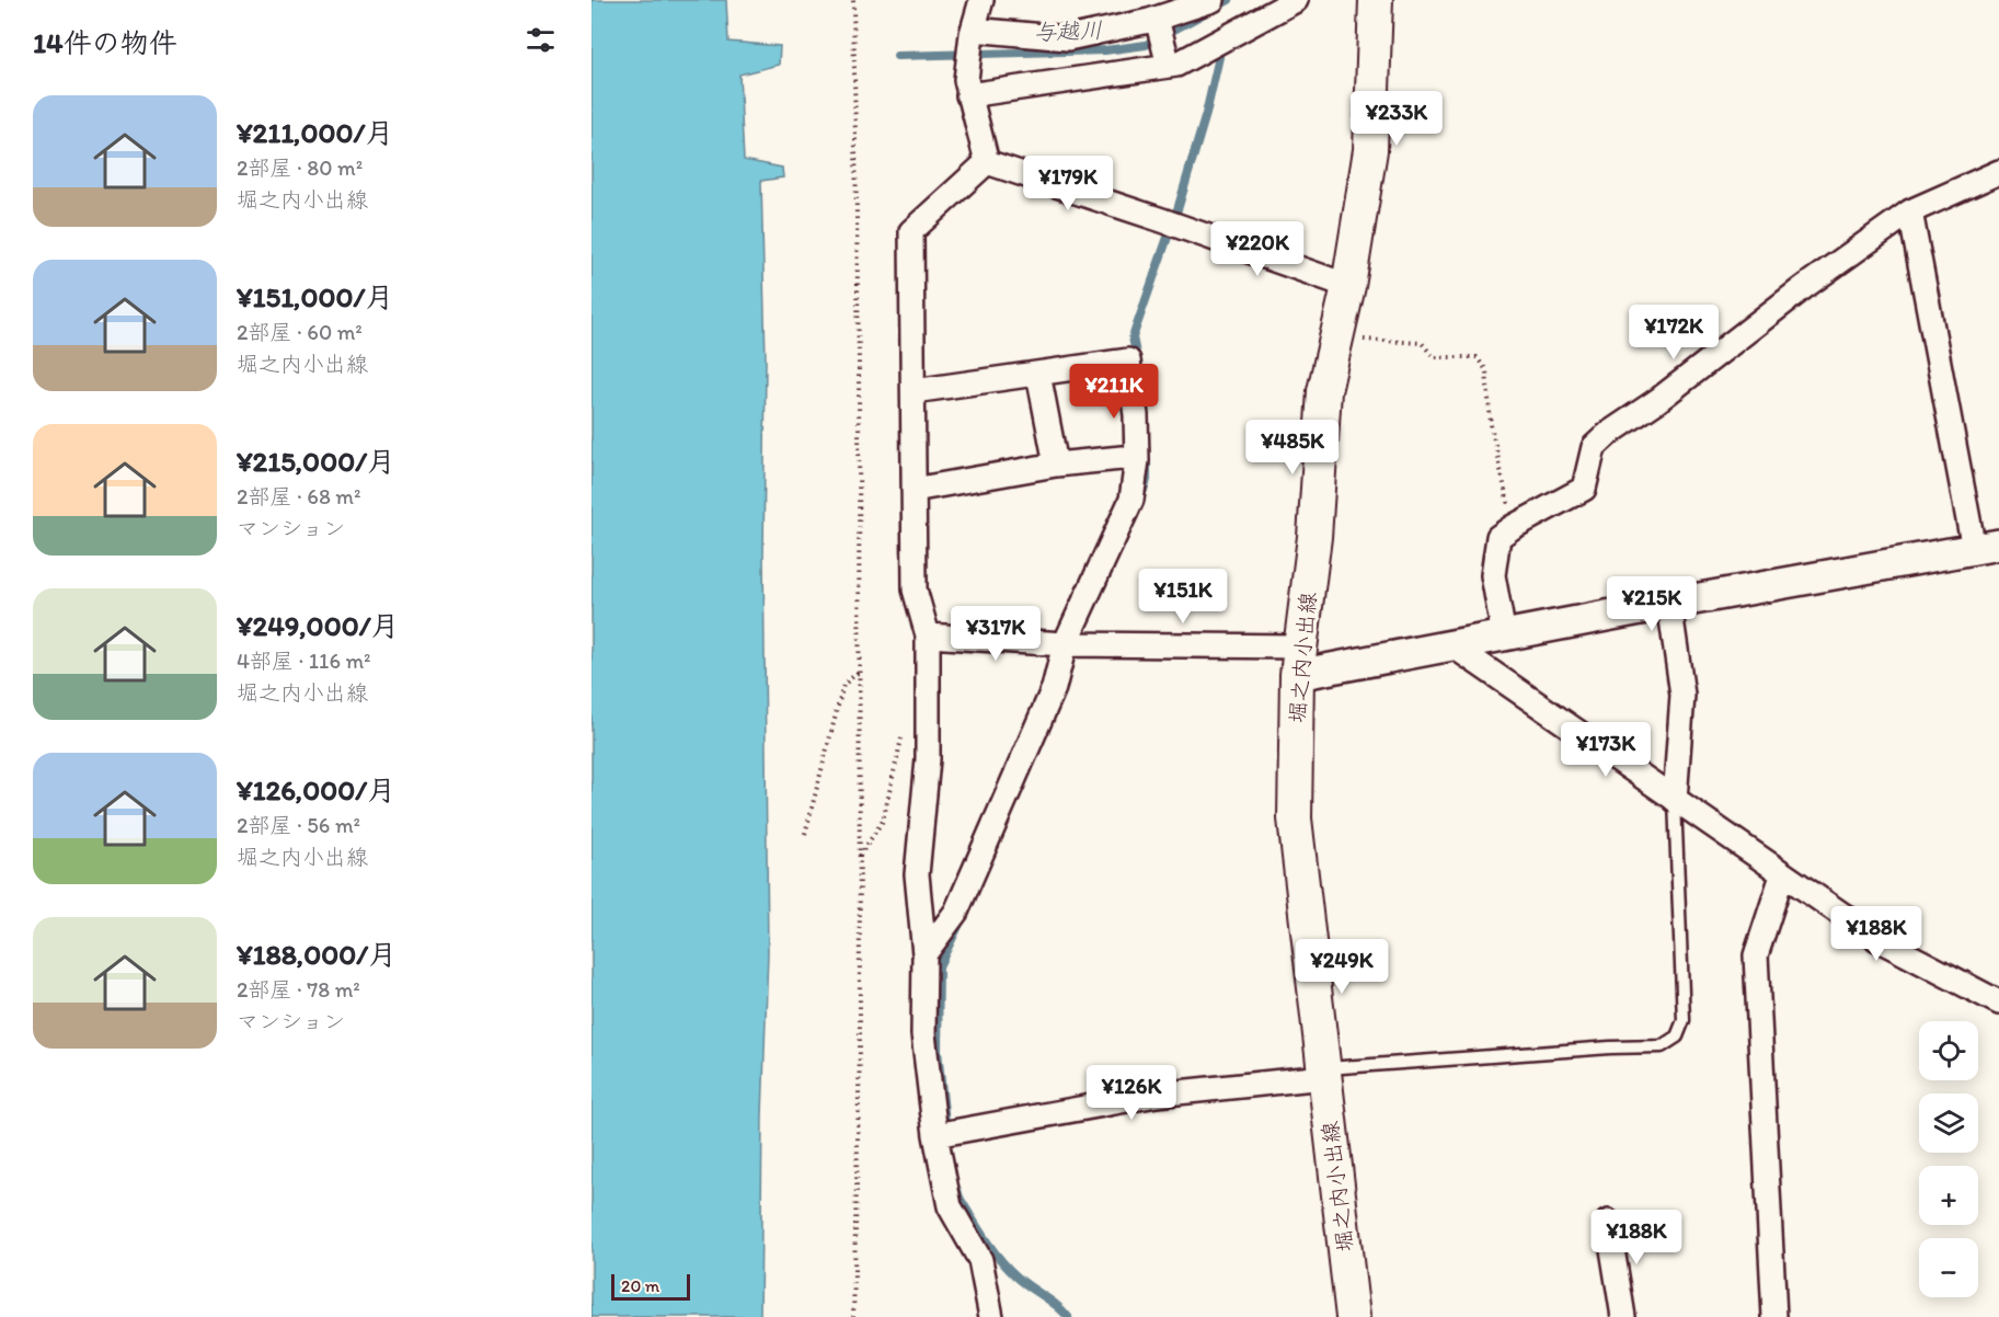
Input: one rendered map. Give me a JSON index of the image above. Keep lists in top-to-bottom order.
{
  "streets": {
    "main road": ["堀之内小出線"]
  },
  "water": ["与越川"],
  "scale_bar": "20 m",
  "page": {
    "heading": "14件の物件",
    "list": [
      {
        "name": "¥211,000/月",
        "note": "2部屋 · 80 m² · 堀之内小出線"
      },
      {
        "name": "¥151,000/月",
        "note": "2部屋 · 60 m² · 堀之内小出線"
      },
      {
        "name": "¥215,000/月",
        "note": "2部屋 · 68 m² · マンション"
      },
      {
        "name": "¥249,000/月",
        "note": "4部屋 · 116 m² · 堀之内小出線"
      },
      {
        "name": "¥126,000/月",
        "note": "2部屋 · 56 m² · 堀之内小出線"
      },
      {
        "name": "¥188,000/月",
        "note": "2部屋 · 78 m² · マンション"
      }
    ],
    "price": [
      "¥233K",
      "¥179K",
      "¥220K",
      "¥172K",
      "¥211K",
      "¥485K",
      "¥151K",
      "¥215K",
      "¥317K",
      "¥173K",
      "¥188K",
      "¥249K",
      "¥126K",
      "¥188K"
    ],
    "map_buttons": ["+", "−"],
    "scale": "20 m"
  }
}
